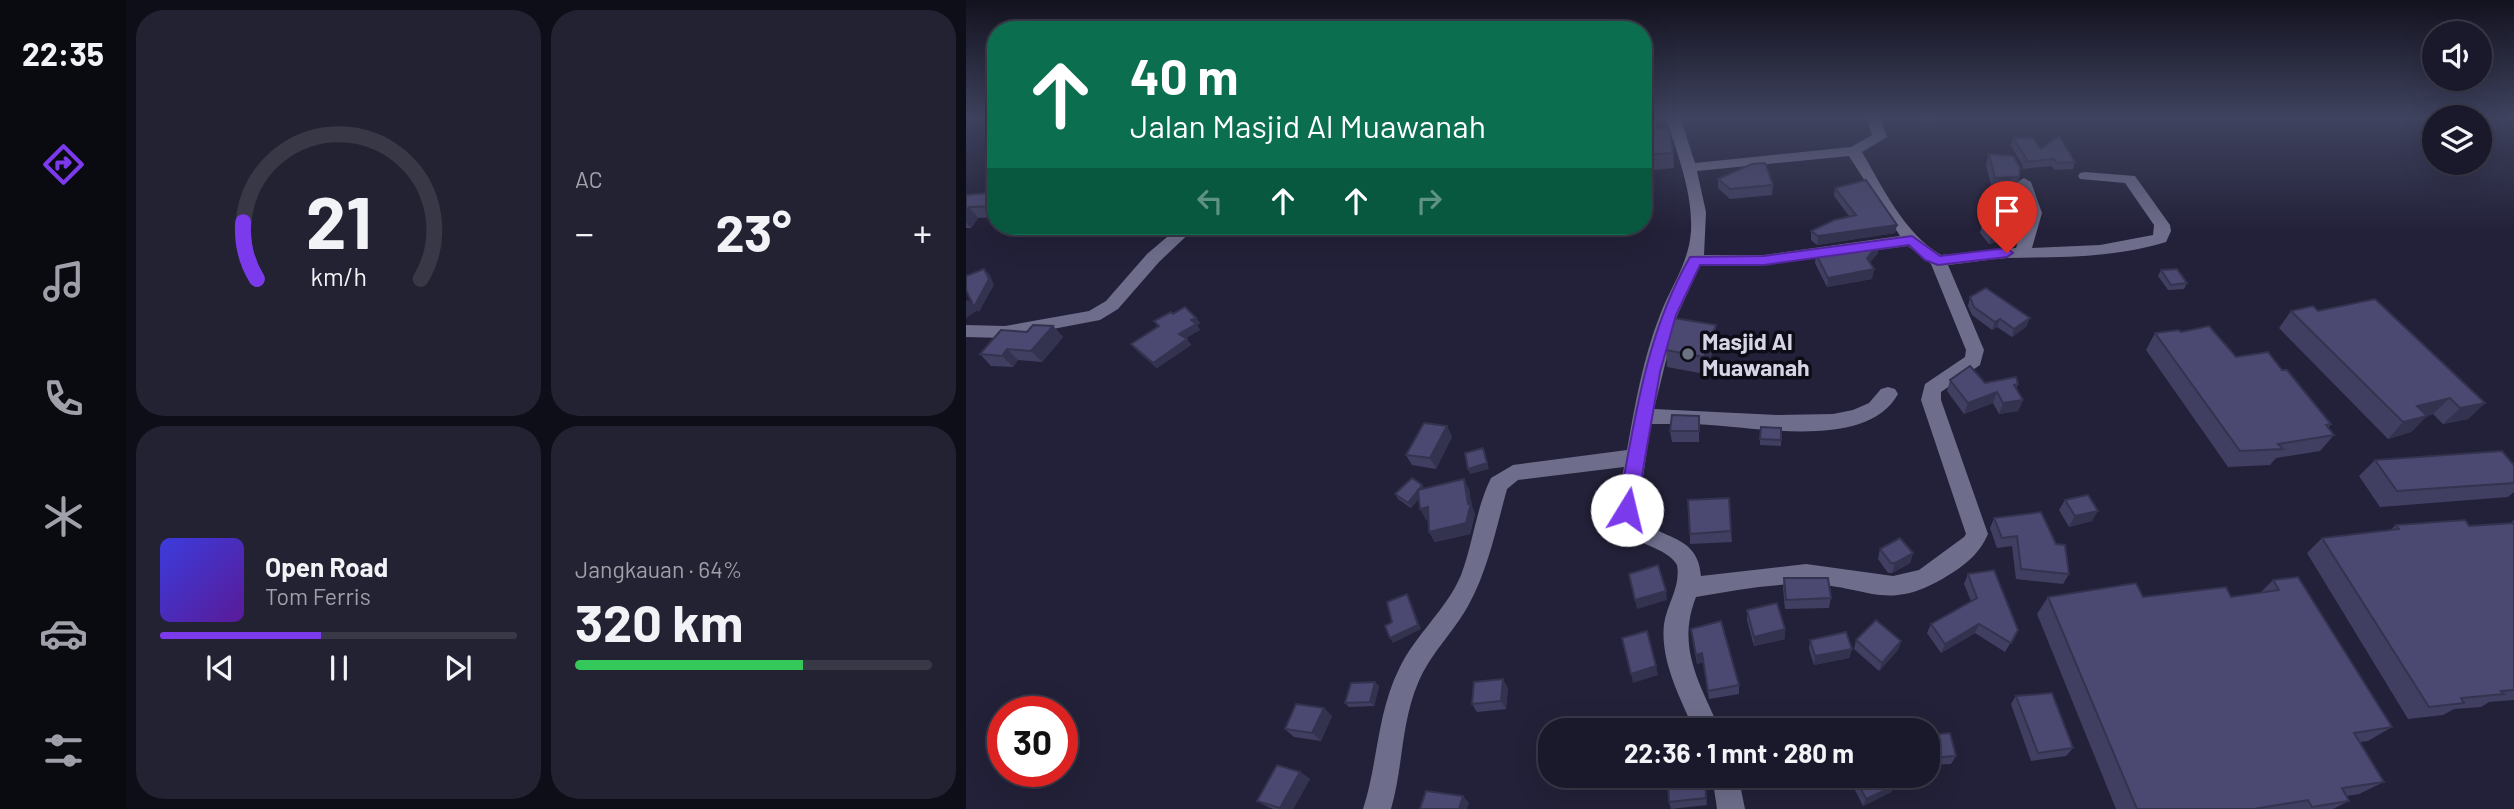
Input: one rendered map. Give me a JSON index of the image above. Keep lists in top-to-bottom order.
{
  "places": ["Masjid Al Muawanah"],
  "page": {
    "tabs": "22:35",
    "tile": [
      "AC",
      ["Jangkauan · 64%", "320 km"]
    ],
    "turn": ["40 m", "Jalan Masjid Al Muawanah"],
    "heat": ["−", "23°", "+"],
    "song": ["Open Road", "Tom Ferris"],
    "limit": "30",
    "trip": "22:36 · 1 mnt · 280 m",
    "gauge": ["21", "km/h"]
  }
}
